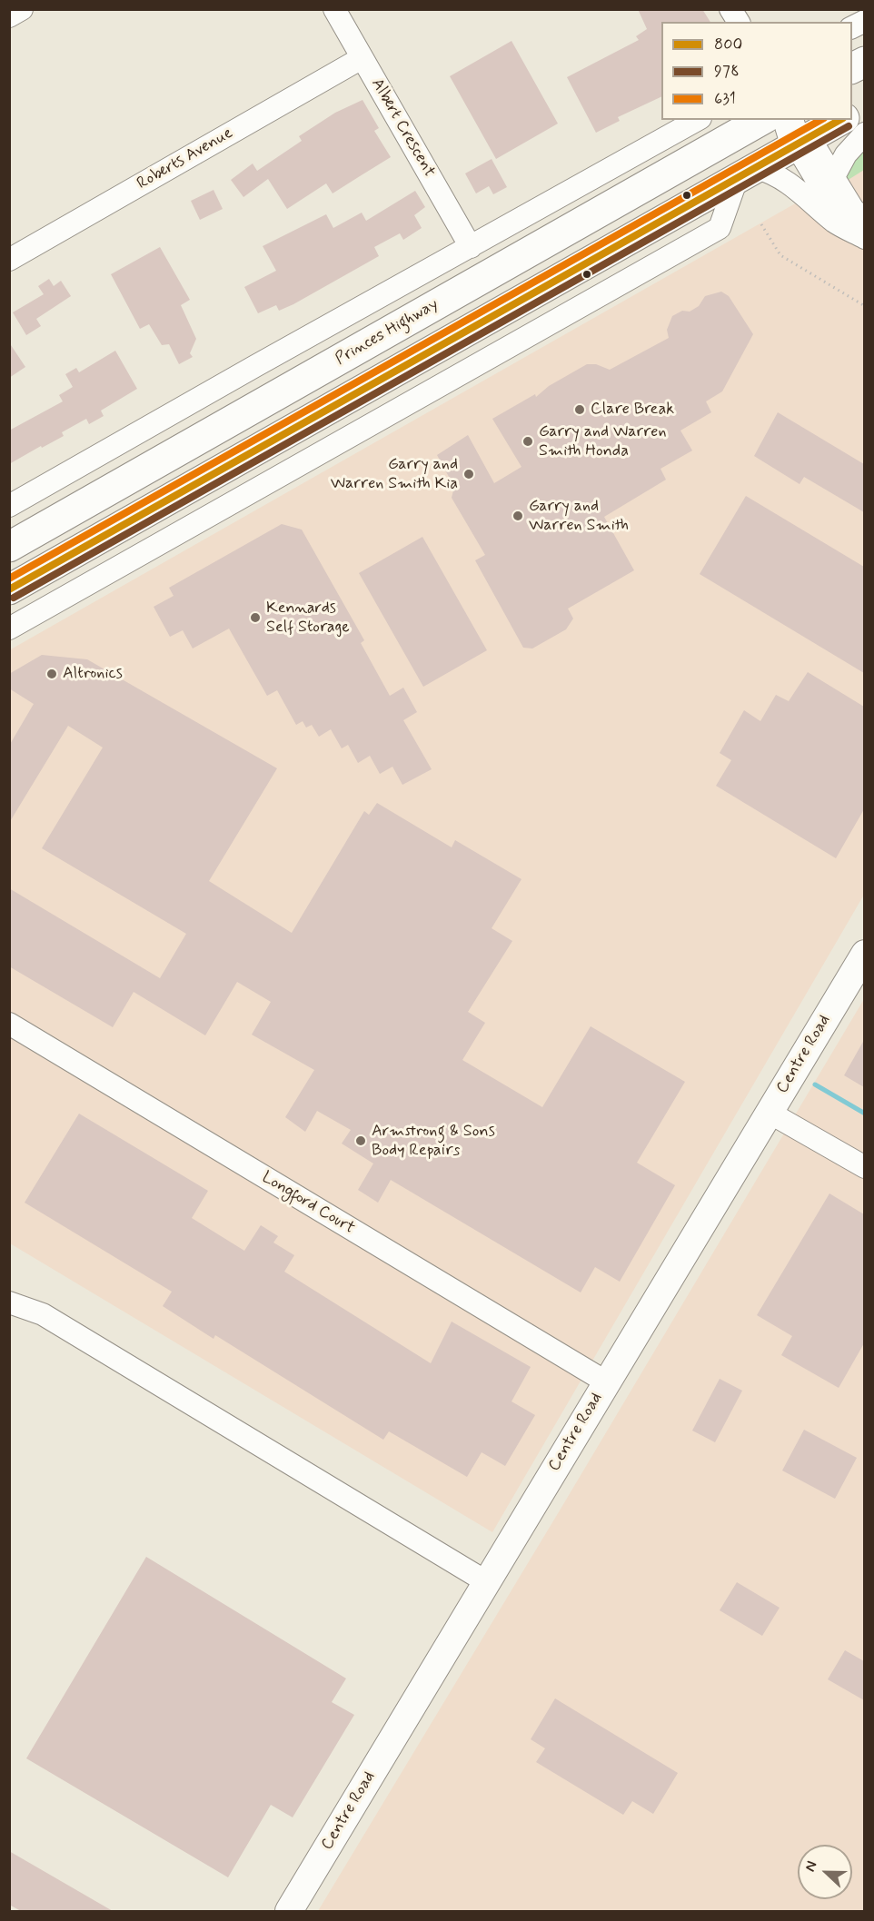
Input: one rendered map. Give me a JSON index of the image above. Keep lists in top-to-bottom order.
{
  "streets": {
    "highway": ["Princes Highway"],
    "main road": ["Centre Road"],
    "street": ["Albert Crescent", "Roberts Avenue", "Longford Court"]
  },
  "crossings": [
    ["Albert Crescent", "Roberts Avenue"],
    ["Albert Crescent", "Princes Highway"],
    ["Centre Road", "Longford Court"]
  ],
  "places": [
    "Clare Break",
    "Garry and Warren Smith Honda",
    "Garry and Warren Smith Kia",
    "Garry and Warren Smith",
    "Kennards Self Storage",
    "Altronics",
    "Armstrong & Sons Body Repairs"
  ],
  "lines": ["transit line 800", "transit line 631", "transit line 978"],
  "legend": ["800", "978", "631"],
  "north": "left"
}
